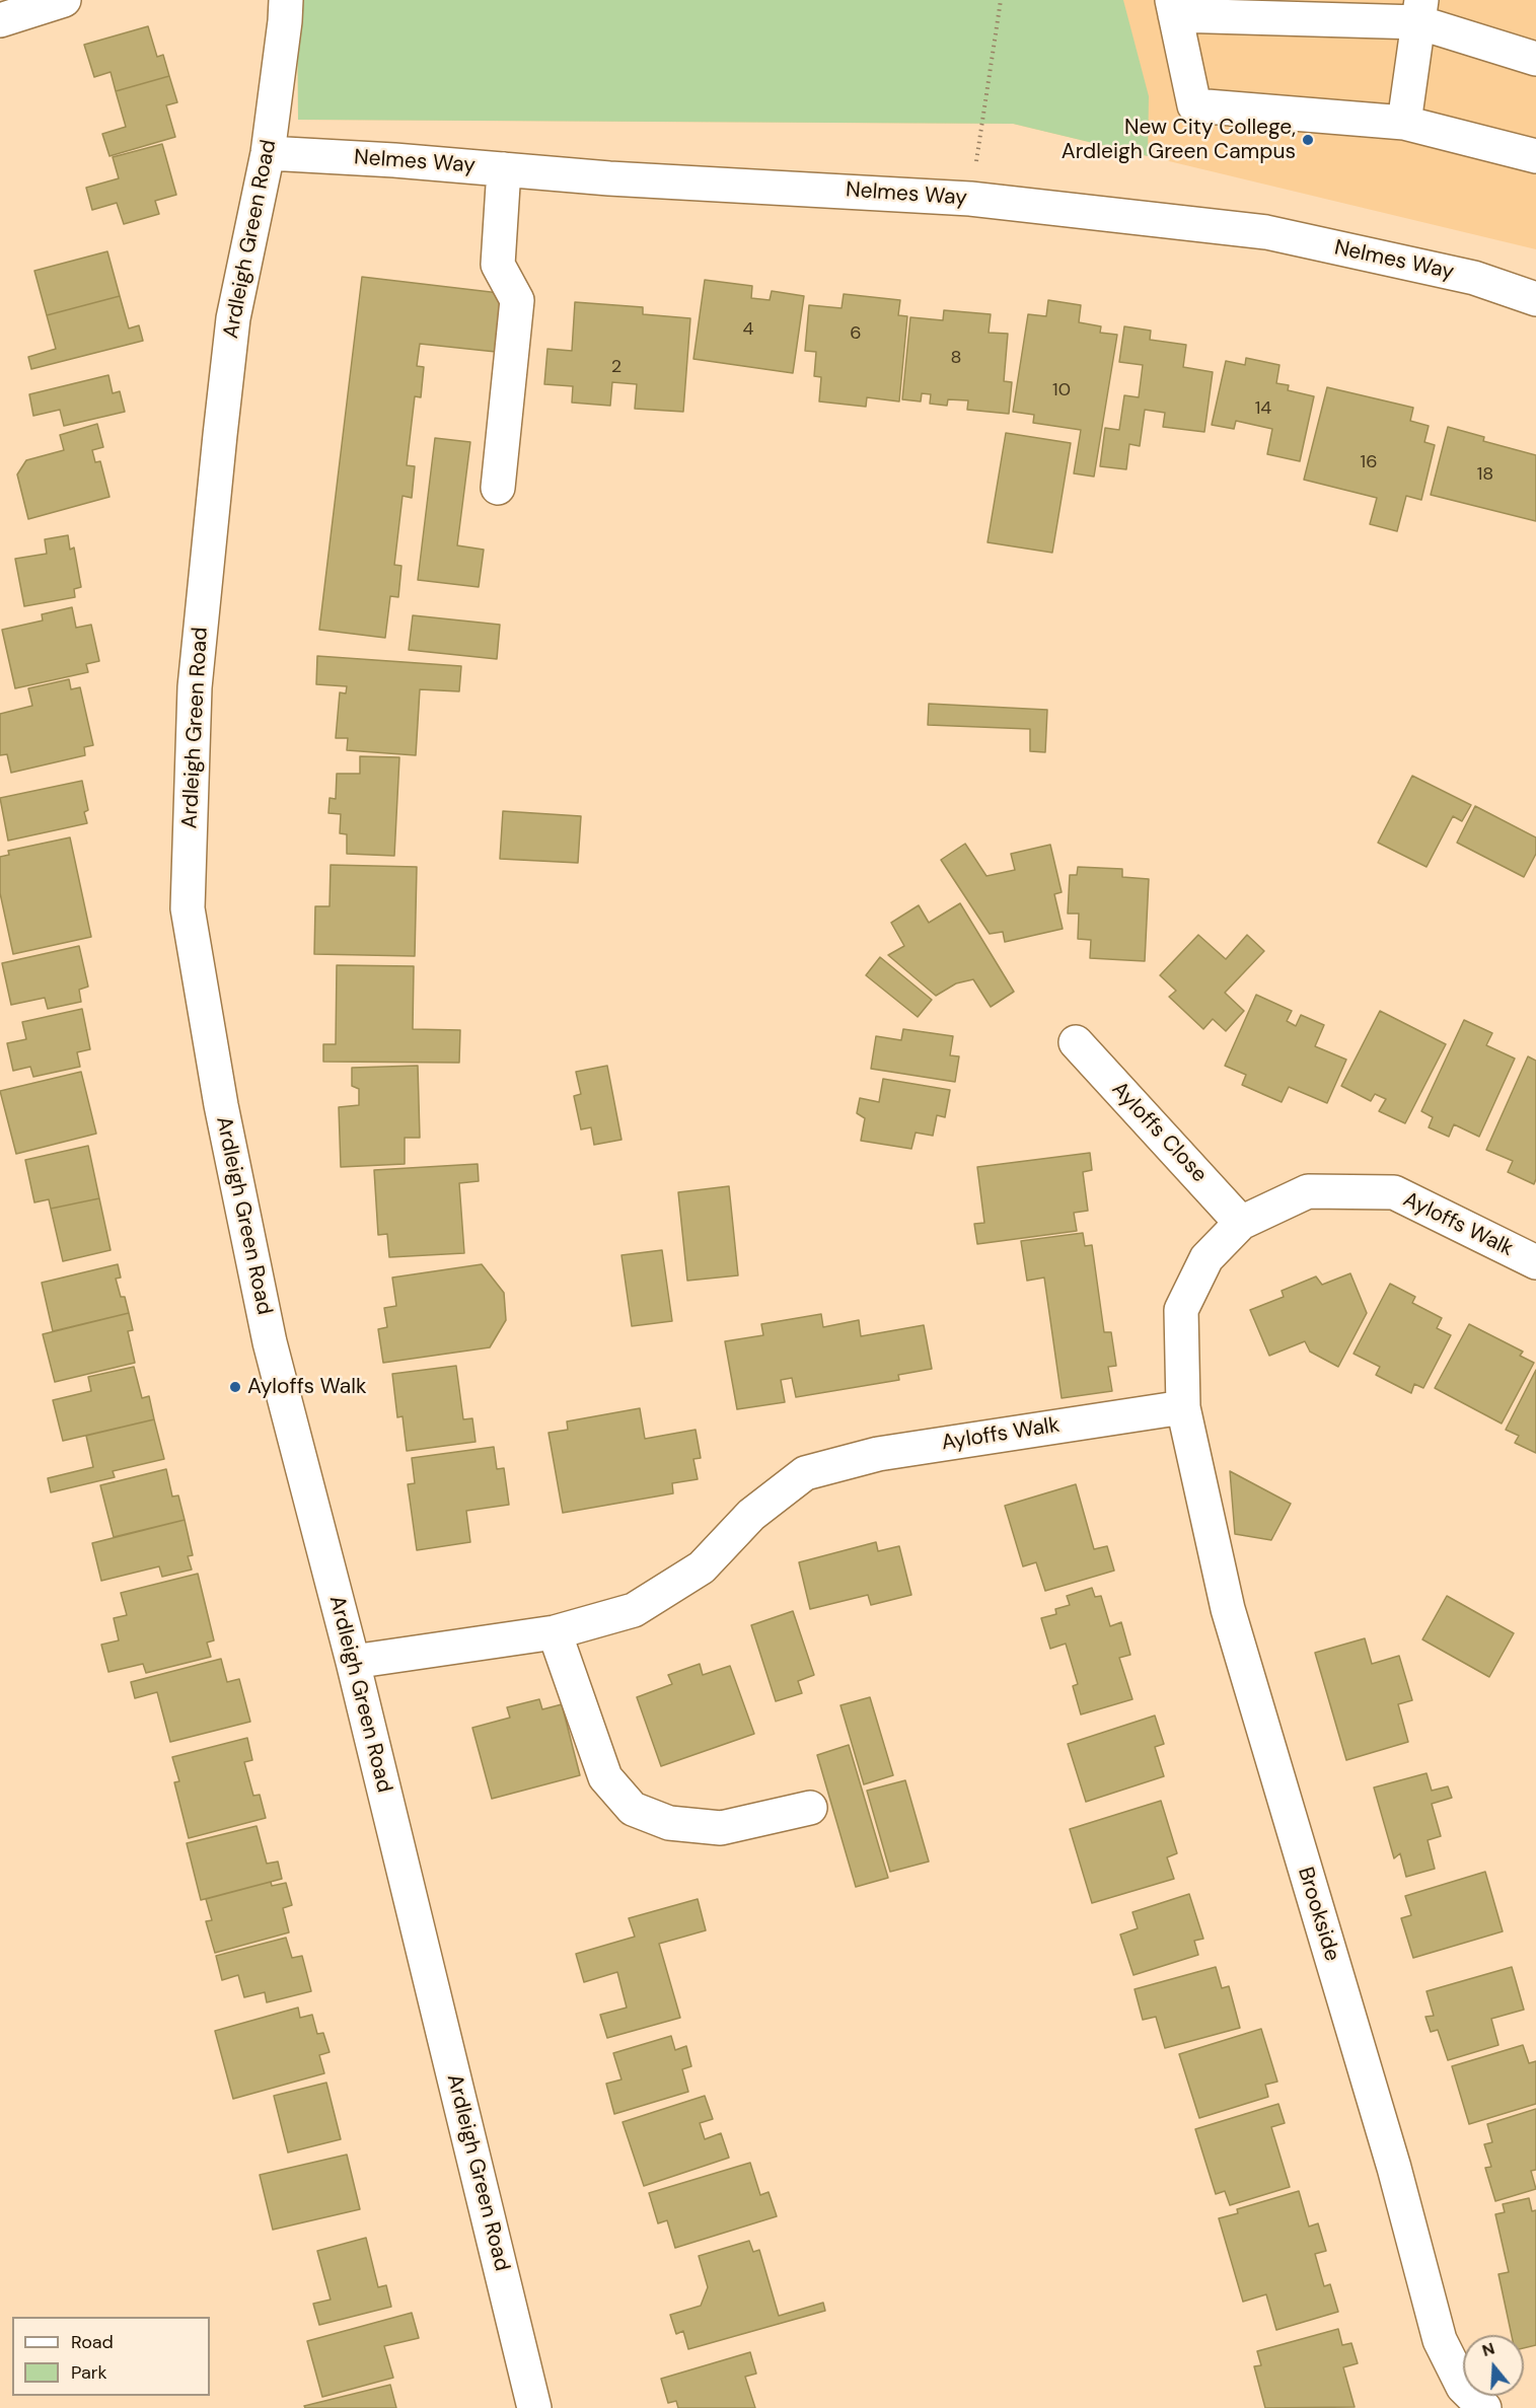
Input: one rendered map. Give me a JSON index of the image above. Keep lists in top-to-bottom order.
{
  "streets": {
    "street": [
      "Nelmes Way",
      "Ardleigh Green Road",
      "Ayloffs Close",
      "Ayloffs Walk",
      "Brookside"
    ]
  },
  "crossings": [
    ["Nelmes Way", "Ardleigh Green Road"],
    ["Ardleigh Green Road", "Ayloffs Walk"],
    ["Ayloffs Close", "Ayloffs Walk"],
    ["Ayloffs Walk", "Brookside"]
  ],
  "places": ["New City College, Ardleigh Green Campus", "Ayloffs Walk"],
  "house_numbers": [
    "4",
    "6",
    "8",
    "2",
    "10",
    "14",
    "16",
    "18"
  ],
  "legend": ["Road", "Park"],
  "north": "top"
}
